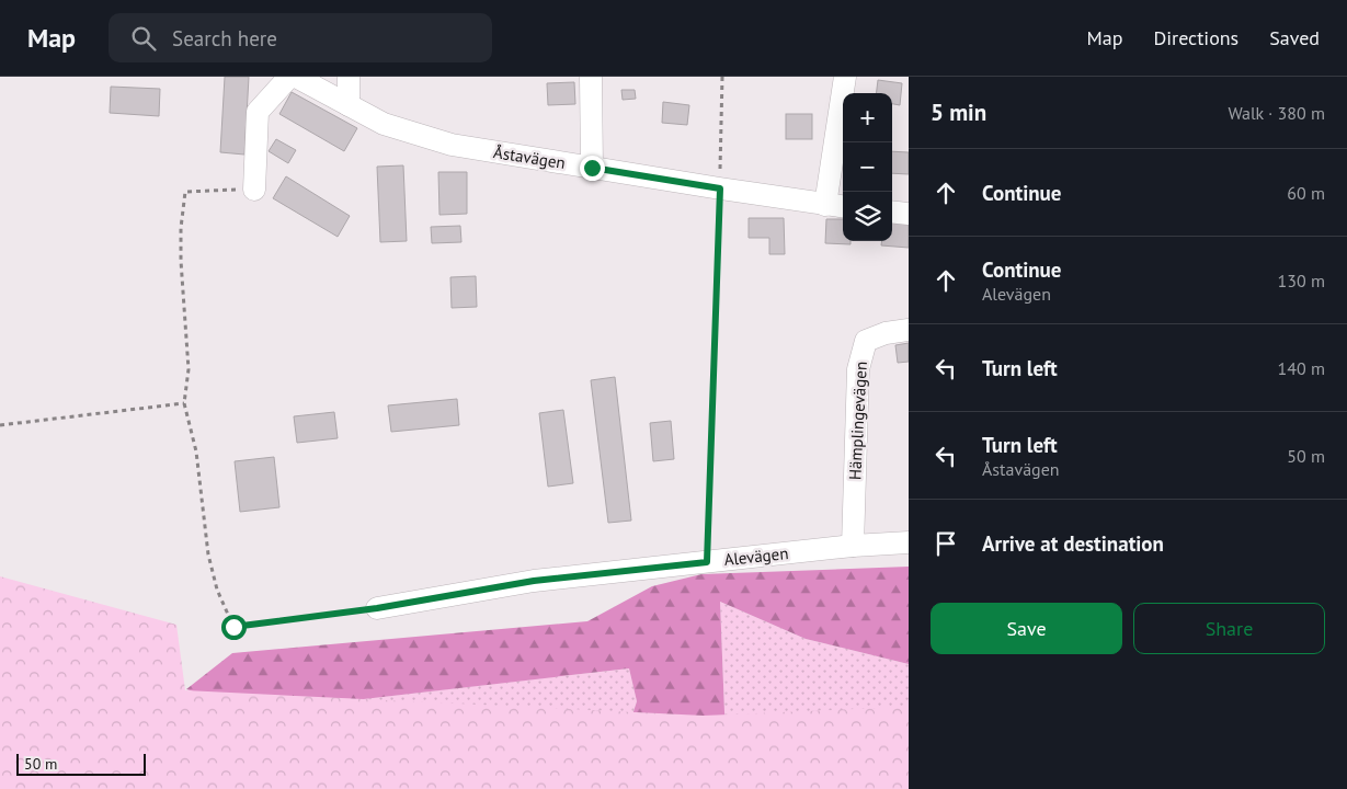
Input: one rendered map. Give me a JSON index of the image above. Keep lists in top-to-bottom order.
{
  "streets": {
    "street": ["Åstavägen", "Hämplingevägen", "Alevägen"]
  },
  "crossings": [
    ["Hämplingevägen", "Alevägen"]
  ],
  "scale_bar": "50 m",
  "page": {
    "header": "Map",
    "search": "Search here",
    "nav": ["Map", "Directions", "Saved"],
    "heading": ["5 min", "Walk · 380 m"],
    "map_buttons": ["+", "−"],
    "list": [
      ["Continue", "60 m"],
      ["Continue", "Alevägen", "130 m"],
      ["Turn left", "140 m"],
      ["Turn left", "Åstavägen", "50 m"],
      "Arrive at destination"
    ],
    "buttons": ["Save", "Share"],
    "scale": "50 m"
  }
}
